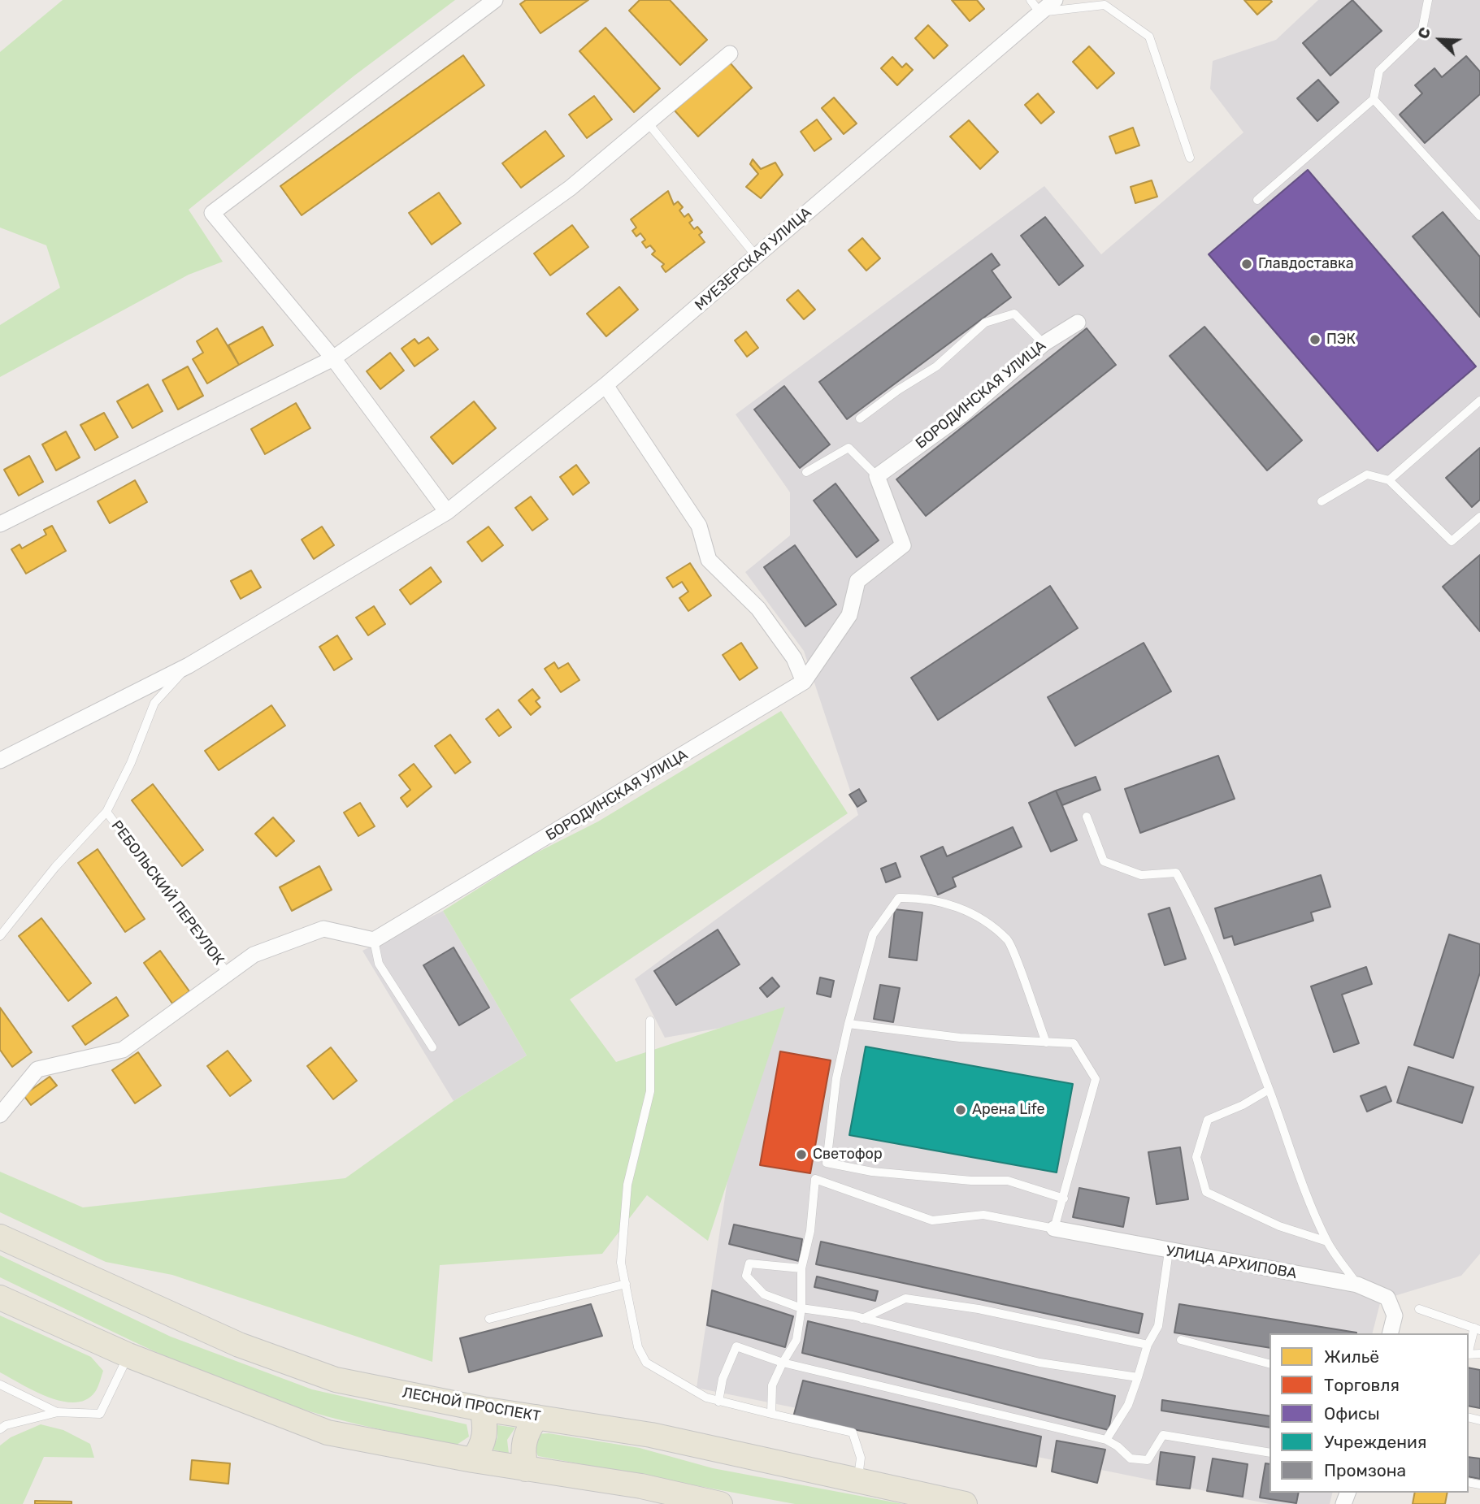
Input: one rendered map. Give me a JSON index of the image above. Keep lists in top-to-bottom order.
{
  "streets": {
    "main road": ["ЛЕСНОЙ ПРОСПЕКТ"],
    "street": ["МУЕЗЕРСКАЯ УЛИЦА", "БОРОДИНСКАЯ УЛИЦА", "УЛИЦА АРХИПОВА"],
    "lane": ["РЕБОЛЬСКИЙ ПЕРЕУЛОК"]
  },
  "places": [
    "Главдоставка",
    "ПЭК",
    "Арена Life",
    "Светофор"
  ],
  "legend": [
    "Жильё",
    "Торговля",
    "Офисы",
    "Учреждения",
    "Промзона"
  ],
  "north": "top left"
}
